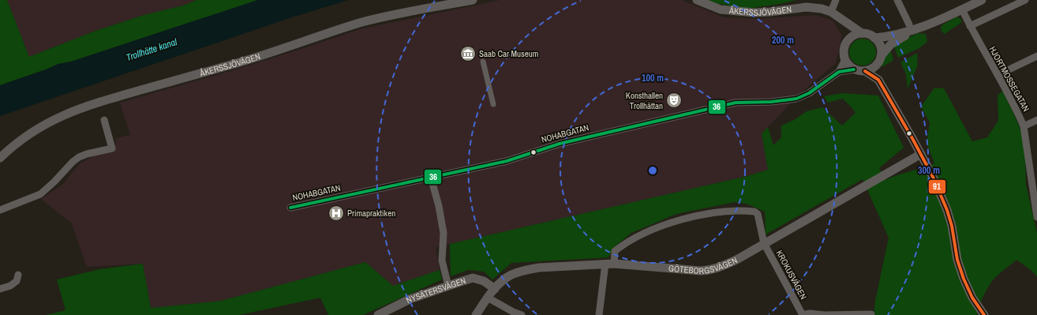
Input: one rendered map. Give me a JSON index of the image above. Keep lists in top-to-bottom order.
{
  "streets": {
    "street": [
      "ÅKERSSJÖVÄGEN",
      "HJORTMOSSEGATAN",
      "NOHABGATAN",
      "GÖTEBORGSVÄGEN",
      "KROKUSVÄGEN",
      "NYSÄTERSVÄGEN"
    ]
  },
  "crossings": [
    ["ÅKERSSJÖVÄGEN", "NOHABGATAN"],
    ["GÖTEBORGSVÄGEN", "KROKUSVÄGEN"],
    ["GÖTEBORGSVÄGEN", "NYSÄTERSVÄGEN"]
  ],
  "water": ["Trollhätte kanal"],
  "places": {
    "museum": ["Saab Car Museum"],
    "theatre": ["Konsthallen Trollhättan"],
    "hospital": ["Primapraktiken"]
  },
  "lines": ["transit line 36", "transit line 91"],
  "rings": ["200 m", "100 m", "300 m"]
}
